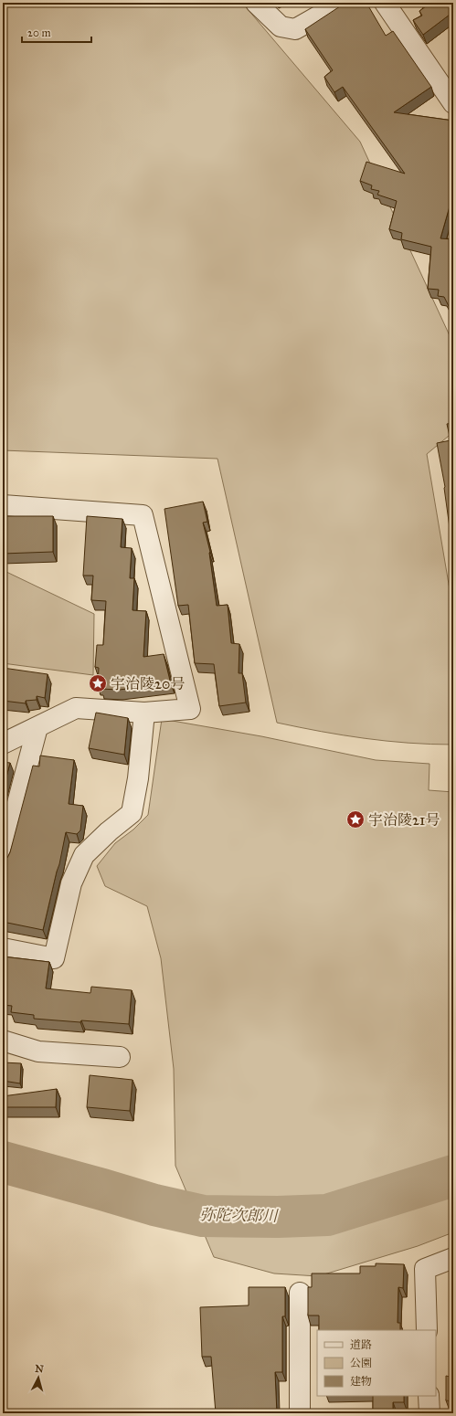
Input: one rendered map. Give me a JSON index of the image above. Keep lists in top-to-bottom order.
{
  "water": ["弥陀次郎川"],
  "places": {
    "place": ["宇治陵20号", "宇治陵21号"]
  },
  "legend": ["道路", "公園", "建物"],
  "scale_bar": "20 m",
  "north": "top"
}
